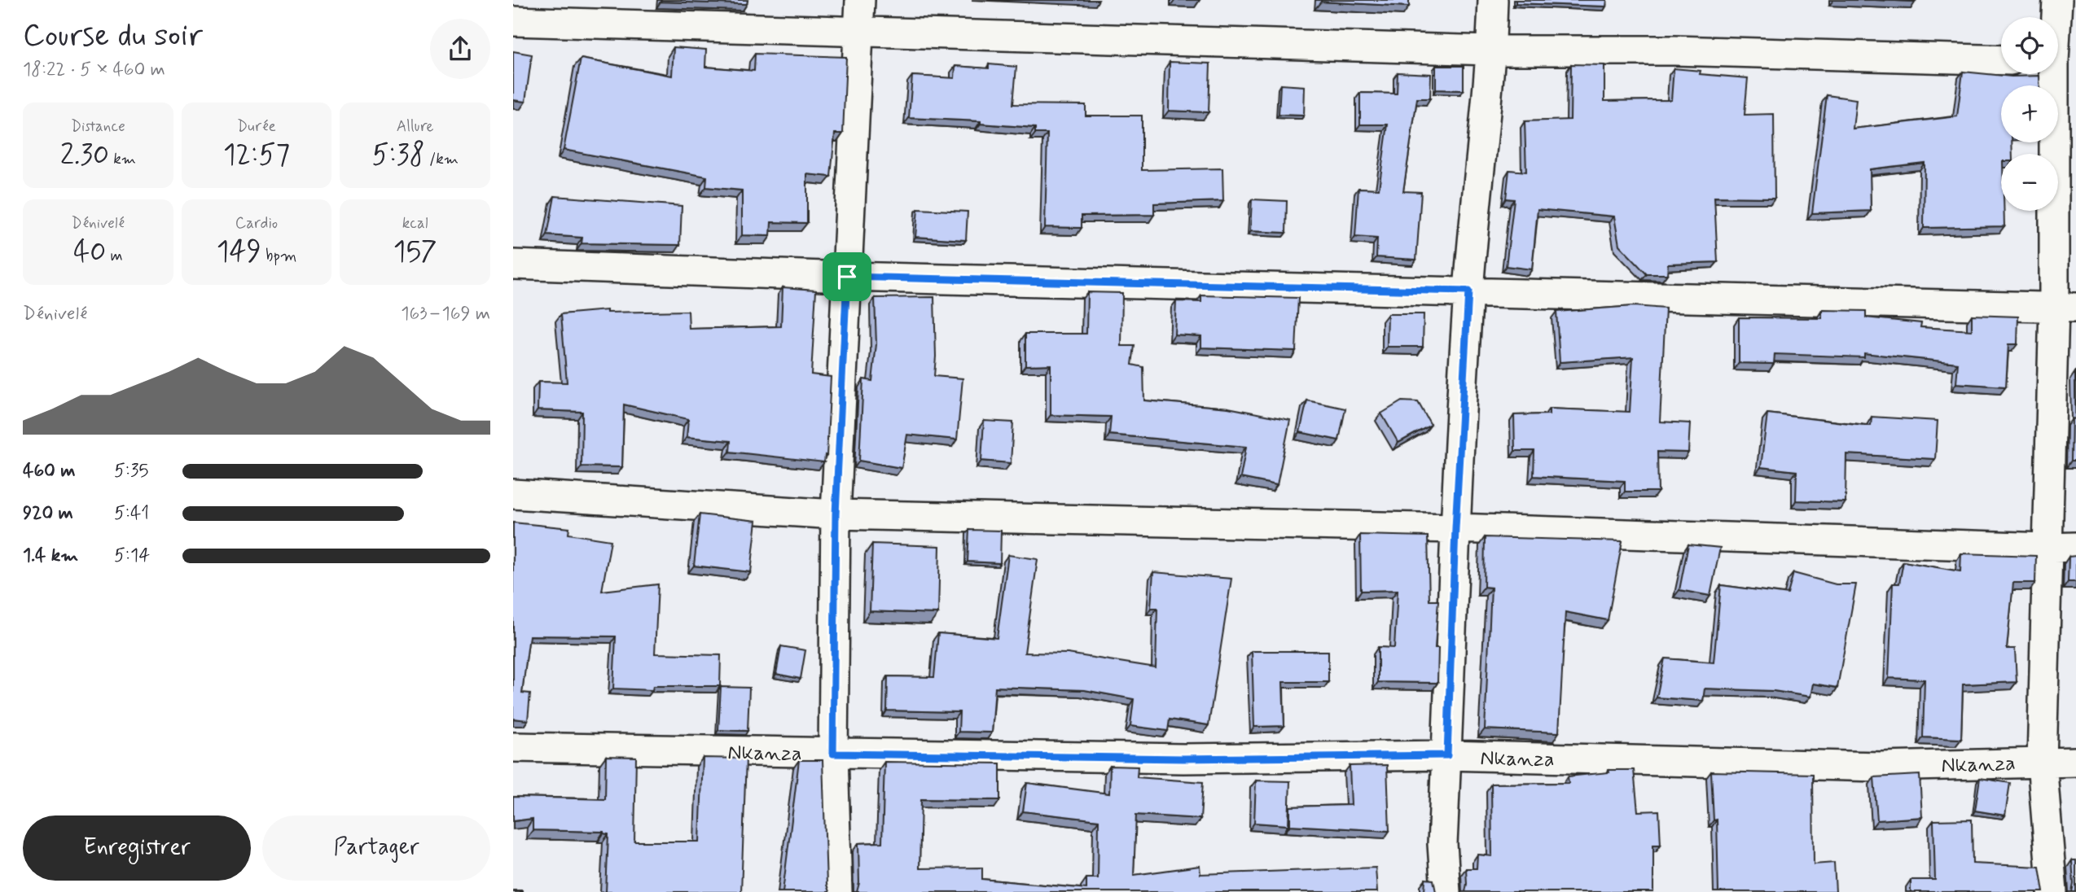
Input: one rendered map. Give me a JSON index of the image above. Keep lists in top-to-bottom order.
{
  "streets": {
    "street": ["Nkanza"]
  },
  "page": {
    "heading": ["Course du soir", "18:22 · 5 × 460 m"],
    "map_buttons": ["+", "−"],
    "stats": [
      ["Distance", "2.30 km"],
      ["Durée", "12:57"],
      ["Allure", "5:38 /km"],
      ["Dénivelé", "40 m"],
      ["Cardio", "149 bpm"],
      ["kcal", "157"]
    ],
    "chart": ["Dénivelé", "163–169 m"],
    "list": [
      {
        "name": "460 m",
        "note": "5:35"
      },
      {
        "name": "920 m",
        "note": "5:41"
      },
      {
        "name": "1.4 km",
        "note": "5:14"
      }
    ],
    "buttons": ["Enregistrer", "Partager"]
  }
}
